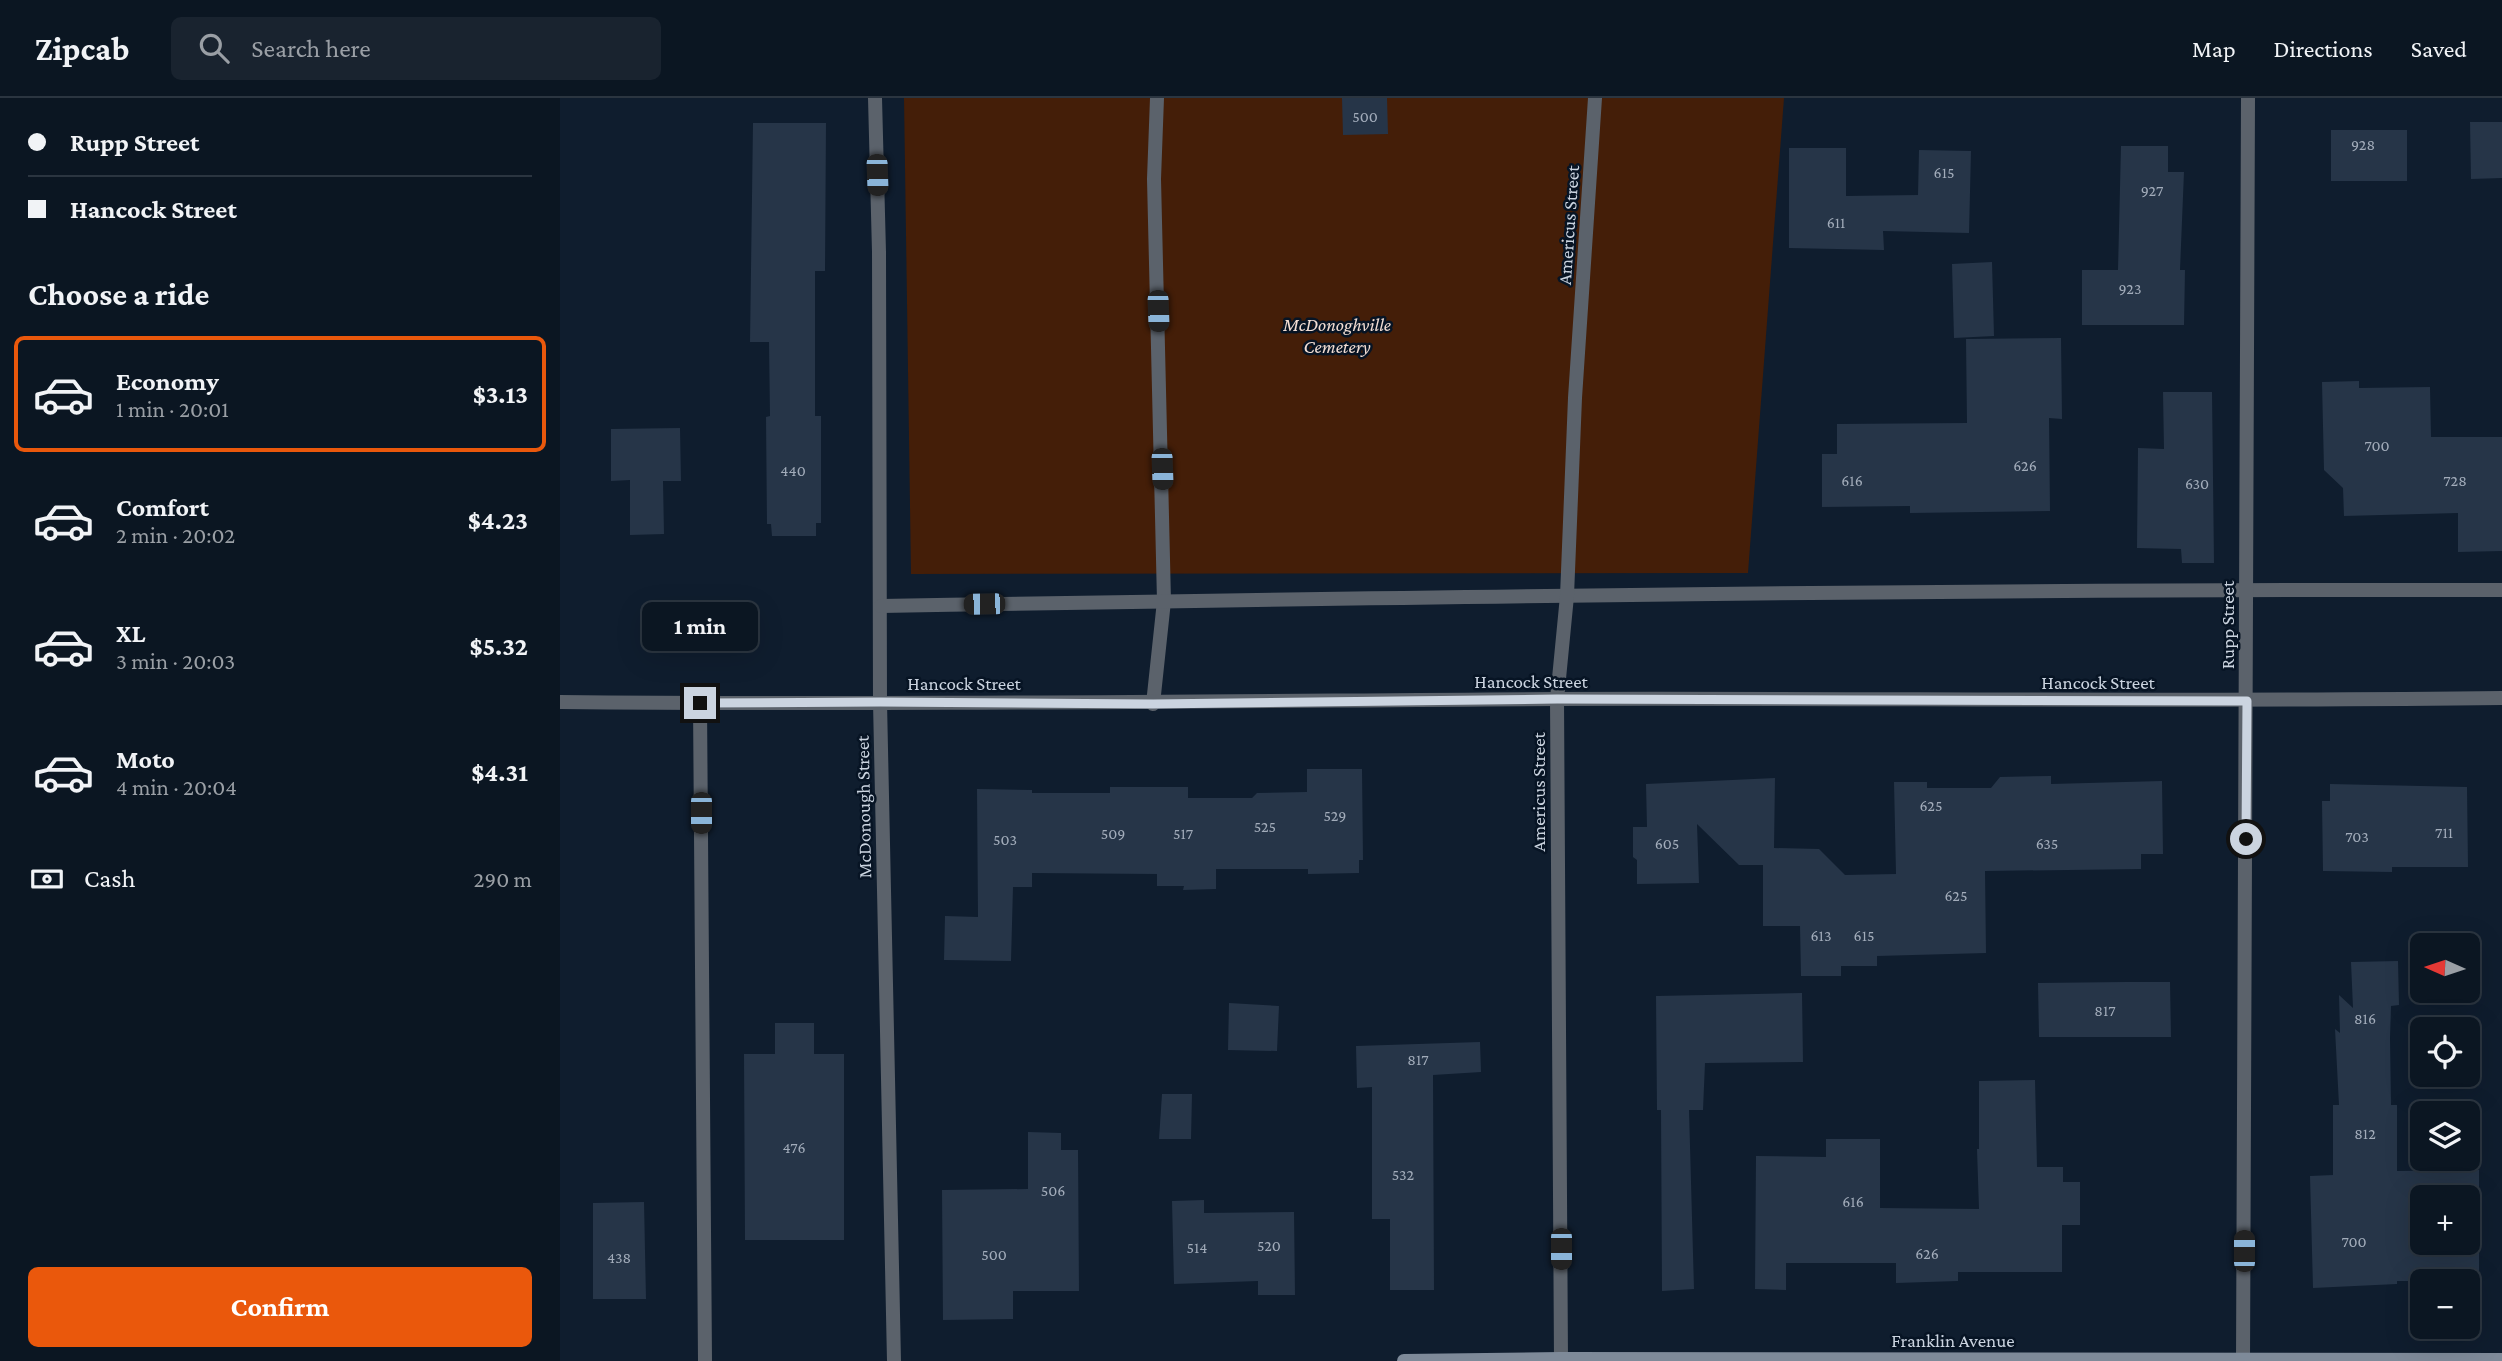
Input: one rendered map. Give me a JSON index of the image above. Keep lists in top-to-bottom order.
{
  "streets": {
    "main road": ["Franklin Avenue"],
    "street": [
      "Americus Street",
      "Rupp Street",
      "Hancock Street",
      "McDonough Street"
    ]
  },
  "crossings": [
    ["Americus Street", "Hancock Street"],
    ["Americus Street", "Franklin Avenue"],
    ["Rupp Street", "Hancock Street"],
    ["Rupp Street", "Franklin Avenue"],
    ["Hancock Street", "McDonough Street"]
  ],
  "parks": ["McDonoghville Cemetery"],
  "house_numbers": [
    "500",
    "928",
    "615",
    "927",
    "611",
    "923",
    "700",
    "626",
    "440",
    "616",
    "728",
    "630",
    "625",
    "529",
    "525",
    "711",
    "509",
    "517",
    "703",
    "503",
    "605",
    "635",
    "625",
    "613",
    "615",
    "817",
    "816",
    "817",
    "812",
    "476",
    "532",
    "506",
    "616",
    "700",
    "520",
    "514",
    "626",
    "500",
    "438"
  ],
  "north": "left",
  "page": {
    "header": "Zipcab",
    "search": "Search here",
    "nav": ["Map", "Directions", "Saved"],
    "banner": ["Rupp Street", "Hancock Street"],
    "heading": "Choose a ride",
    "list": [
      {
        "name": "Economy",
        "note": "1 min · 20:01",
        "value": "$3.13"
      },
      {
        "name": "Comfort",
        "note": "2 min · 20:02",
        "value": "$4.23"
      },
      {
        "name": "XL",
        "note": "3 min · 20:03",
        "value": "$5.32"
      },
      {
        "name": "Moto",
        "note": "4 min · 20:04",
        "value": "$4.31"
      }
    ],
    "bubble": "1 min",
    "pay": ["Cash", "290 m"],
    "map_buttons": ["+", "−"],
    "buttons": "Confirm"
  }
}
